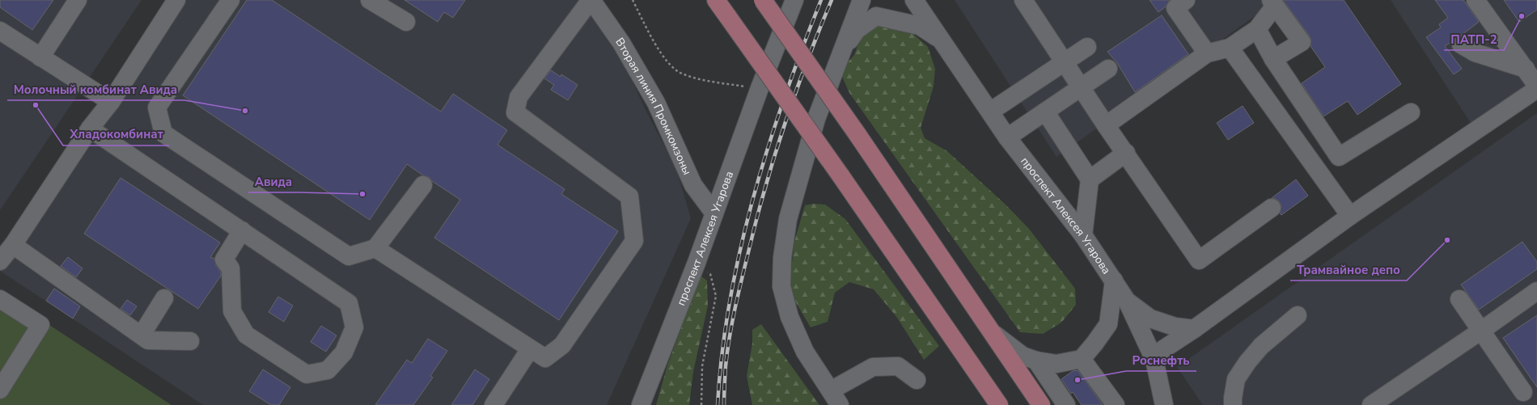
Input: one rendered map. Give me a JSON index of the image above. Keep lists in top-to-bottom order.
{
  "streets": {
    "street": ["Вторая линия Промкомзоны", "проспект Алексея Угарова"]
  },
  "crossings": [
    ["Вторая линия Промкомзоны", "проспект Алексея Угарова"]
  ],
  "places": [
    "ПАТП-2",
    "Хладокомбинат",
    "Молочный комбинат Авида",
    "Авида",
    "Трамвайное депо",
    "Роснефть"
  ]
}
